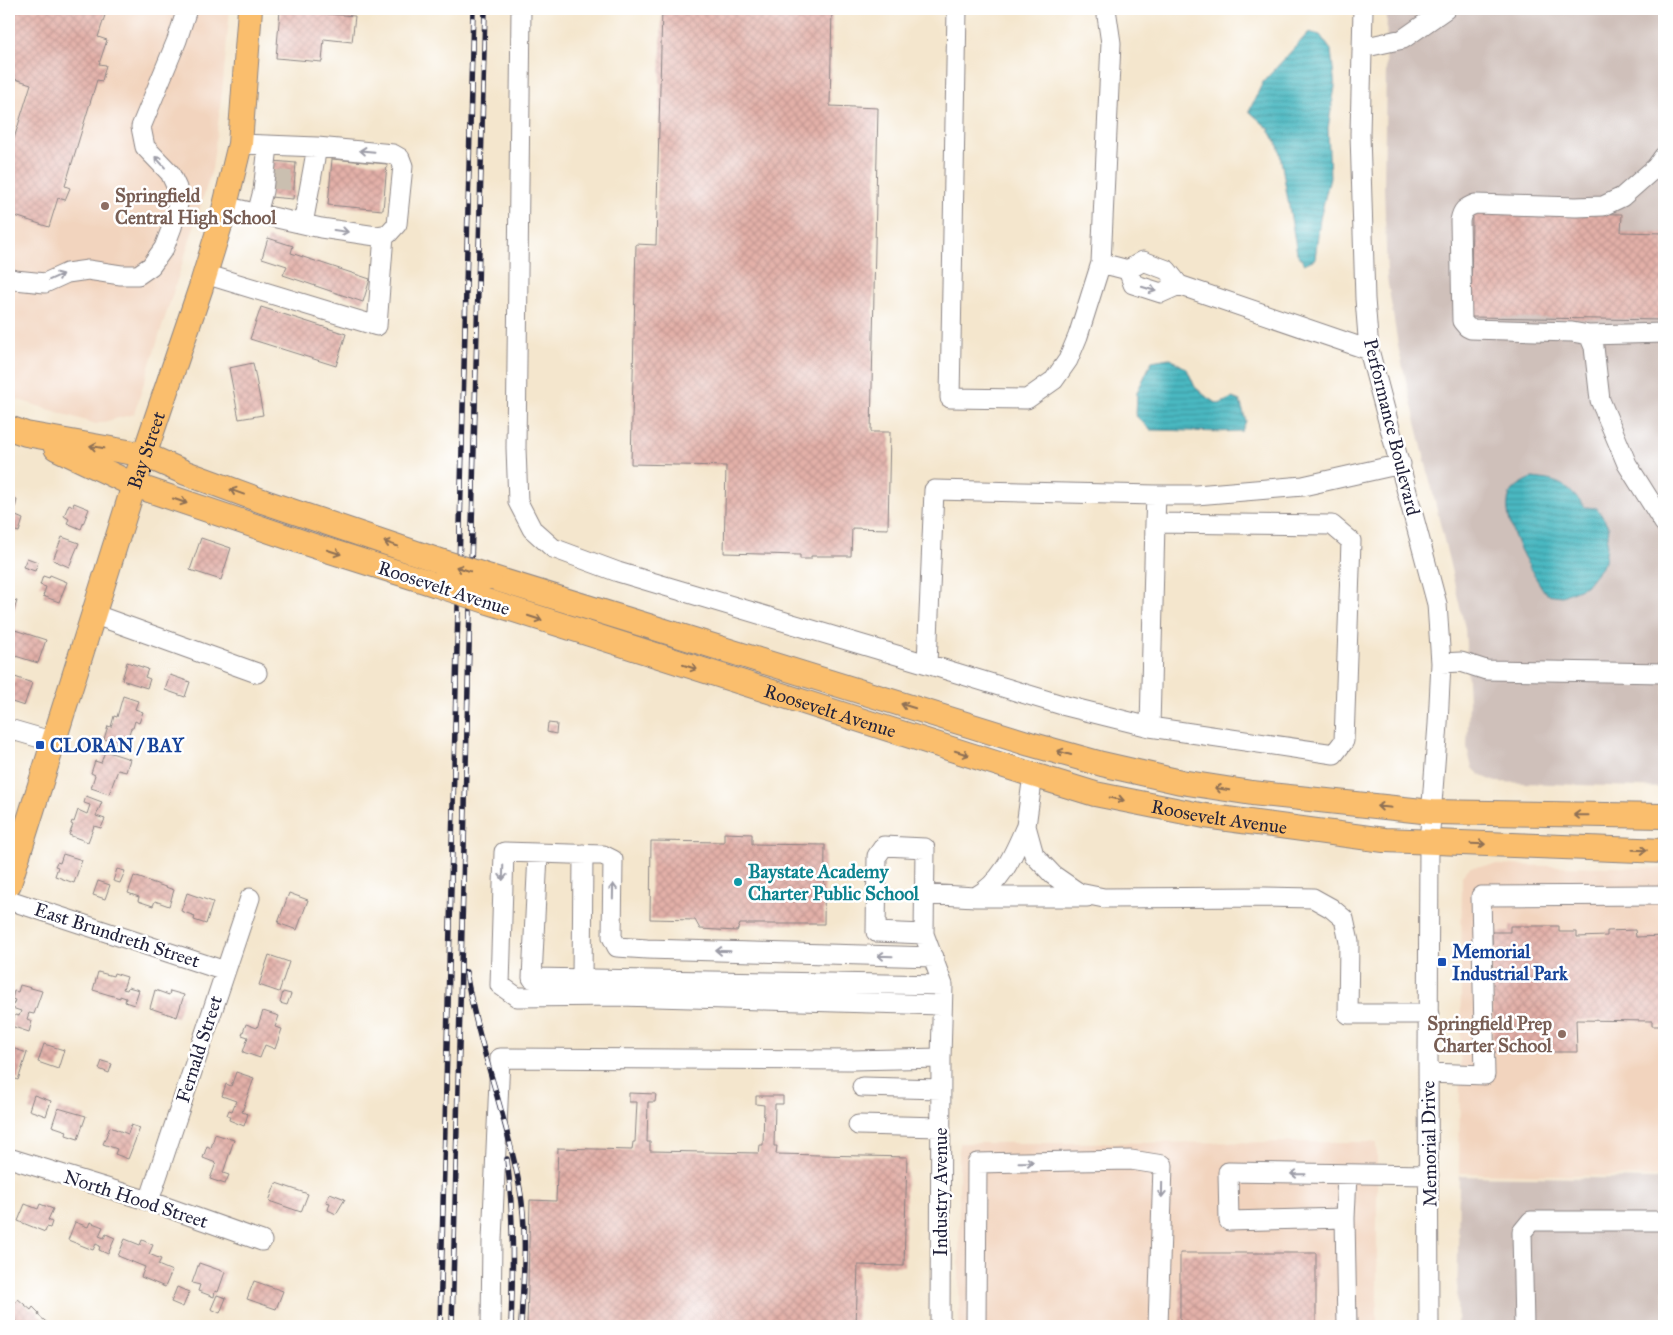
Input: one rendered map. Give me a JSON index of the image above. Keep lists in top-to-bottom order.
{
  "streets": {
    "main road": ["Bay Street", "Roosevelt Avenue"],
    "street": [
      "Performance Boulevard",
      "East Brundreth Street",
      "Fernald Street",
      "Memorial Drive",
      "Industry Avenue",
      "North Hood Street"
    ]
  },
  "crossings": [
    ["Performance Boulevard", "Roosevelt Avenue"],
    ["Performance Boulevard", "Memorial Drive"],
    ["Bay Street", "Roosevelt Avenue"],
    ["Roosevelt Avenue", "Memorial Drive"],
    ["East Brundreth Street", "Fernald Street"],
    ["Fernald Street", "North Hood Street"]
  ],
  "places": {
    "other": ["Springfield Central High School", "Baystate Academy Charter Public School", "Springfield Prep Charter School"],
    "transit": ["CLORAN / BAY", "Memorial Industrial Park"]
  }
}
